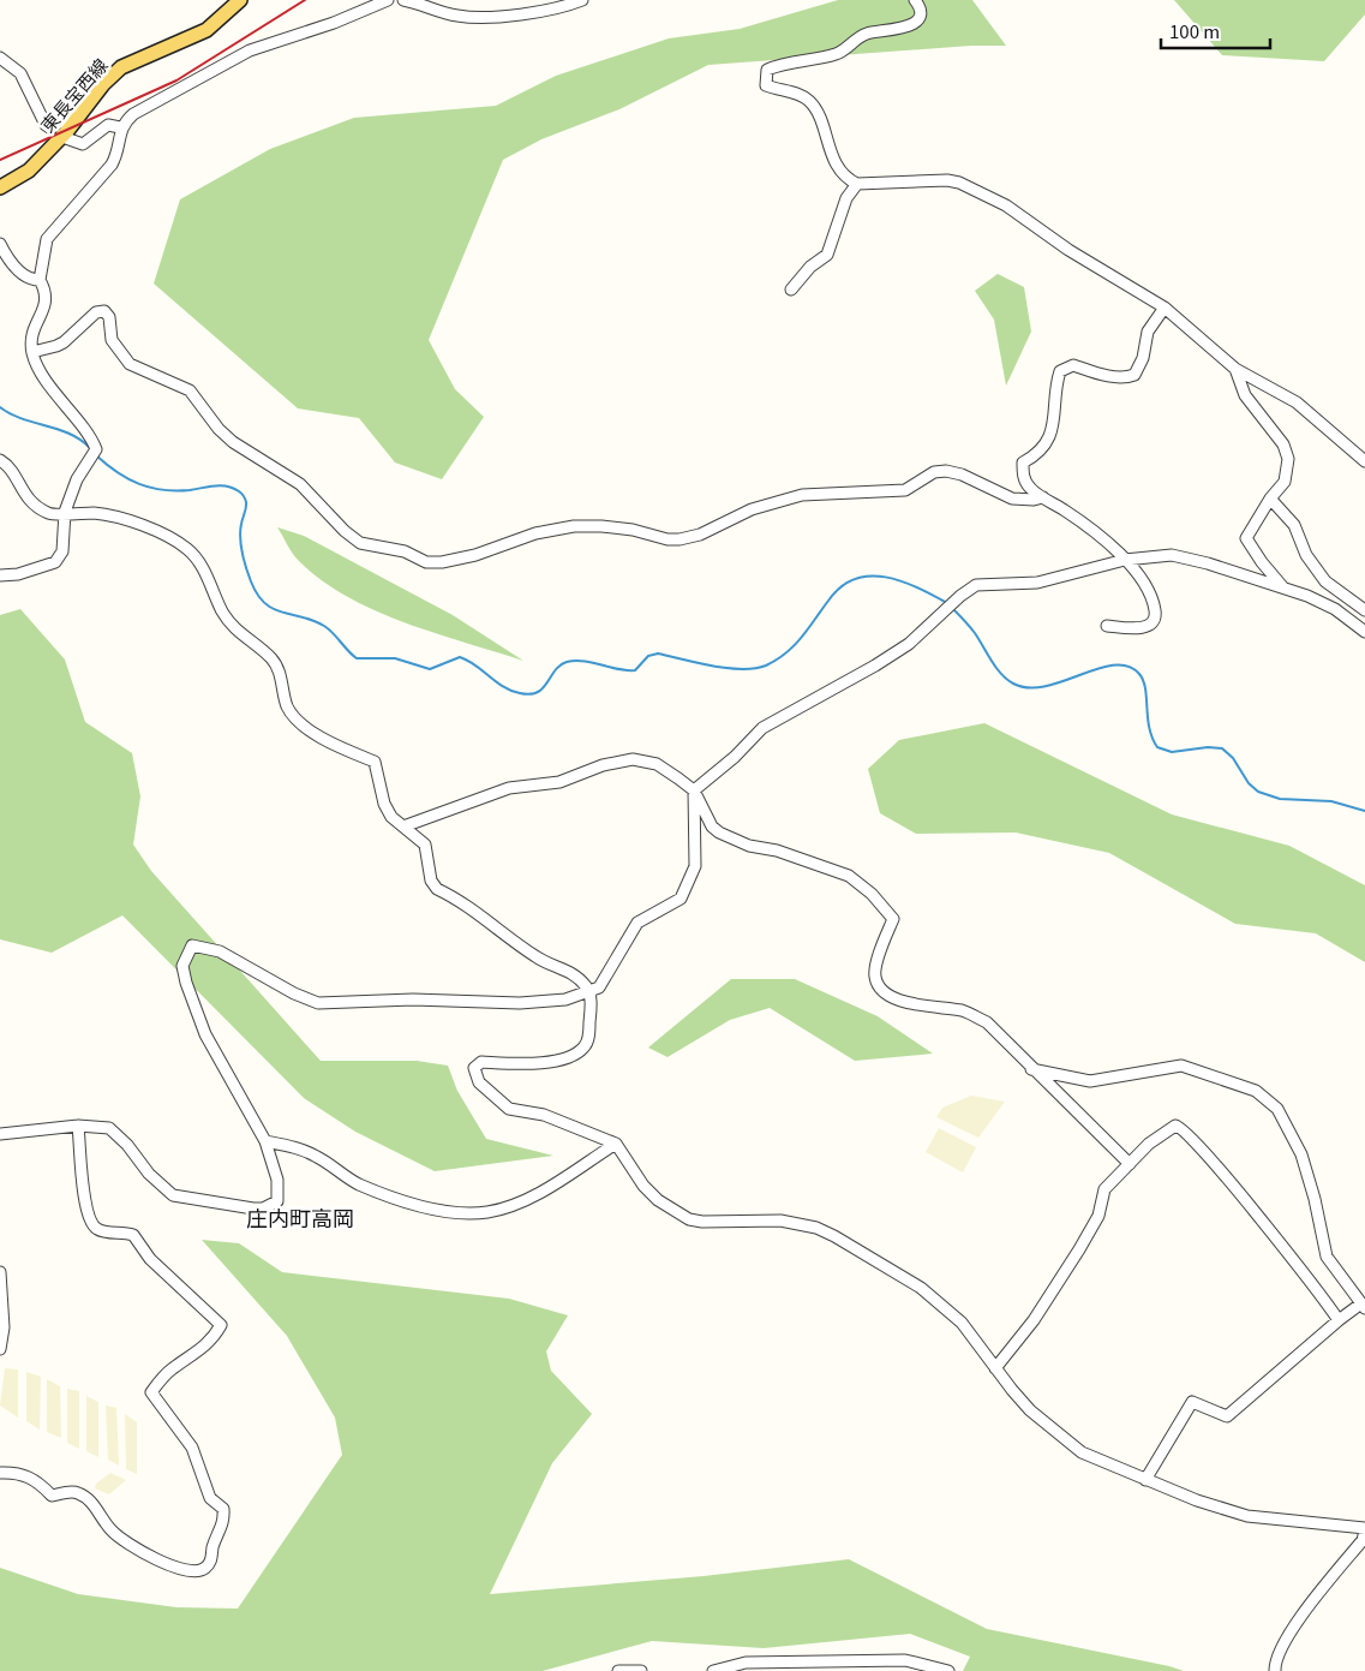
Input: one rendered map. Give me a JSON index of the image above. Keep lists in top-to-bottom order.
{
  "streets": {
    "main road": ["東長宝西線"]
  },
  "districts": ["庄内町高岡"],
  "scale_bar": "100 m"
}
